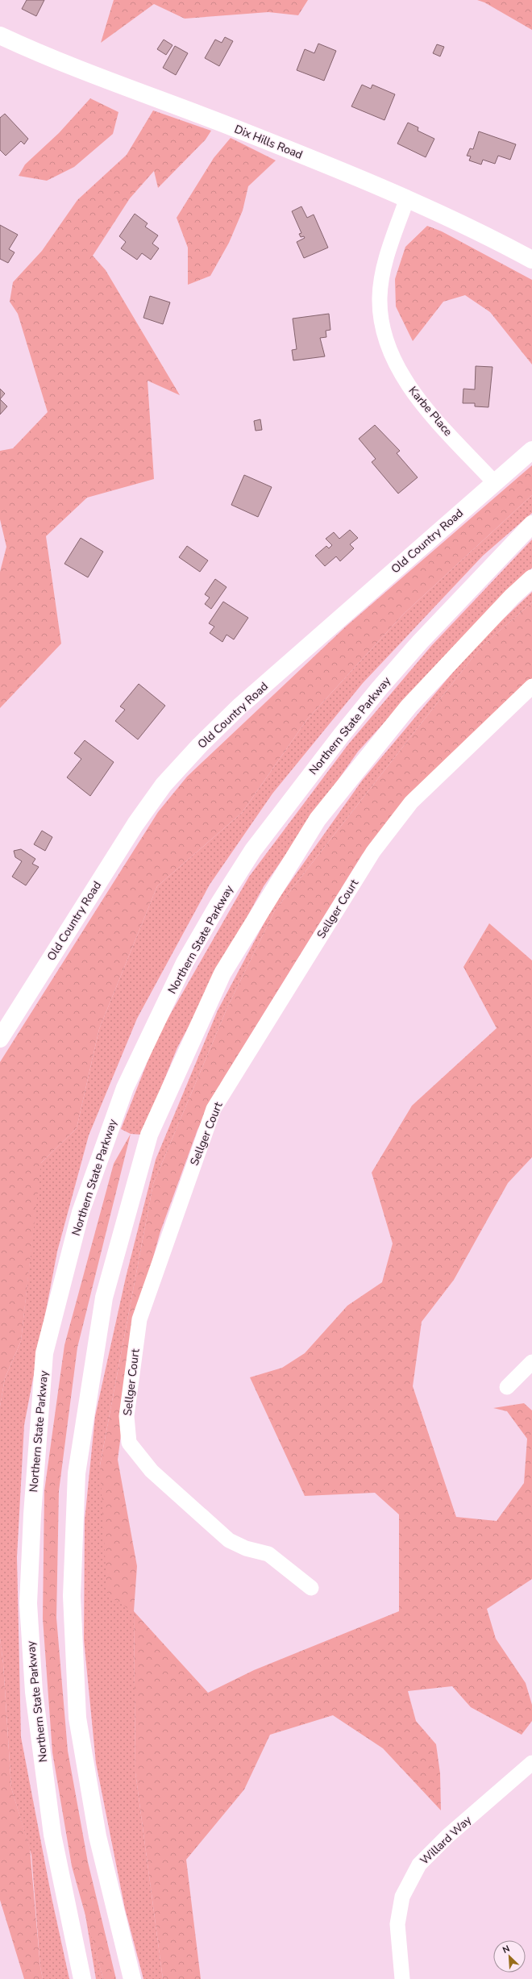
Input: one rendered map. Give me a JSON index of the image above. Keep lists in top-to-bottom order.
{
  "streets": {
    "main road": ["Dix Hills Road", "Old Country Road", "Northern State Parkway"],
    "street": ["Karbe Place", "Sellger Court", "Willard Way"]
  },
  "crossings": [
    ["Dix Hills Road", "Karbe Place"],
    ["Karbe Place", "Old Country Road"]
  ],
  "north": "top left"
}
